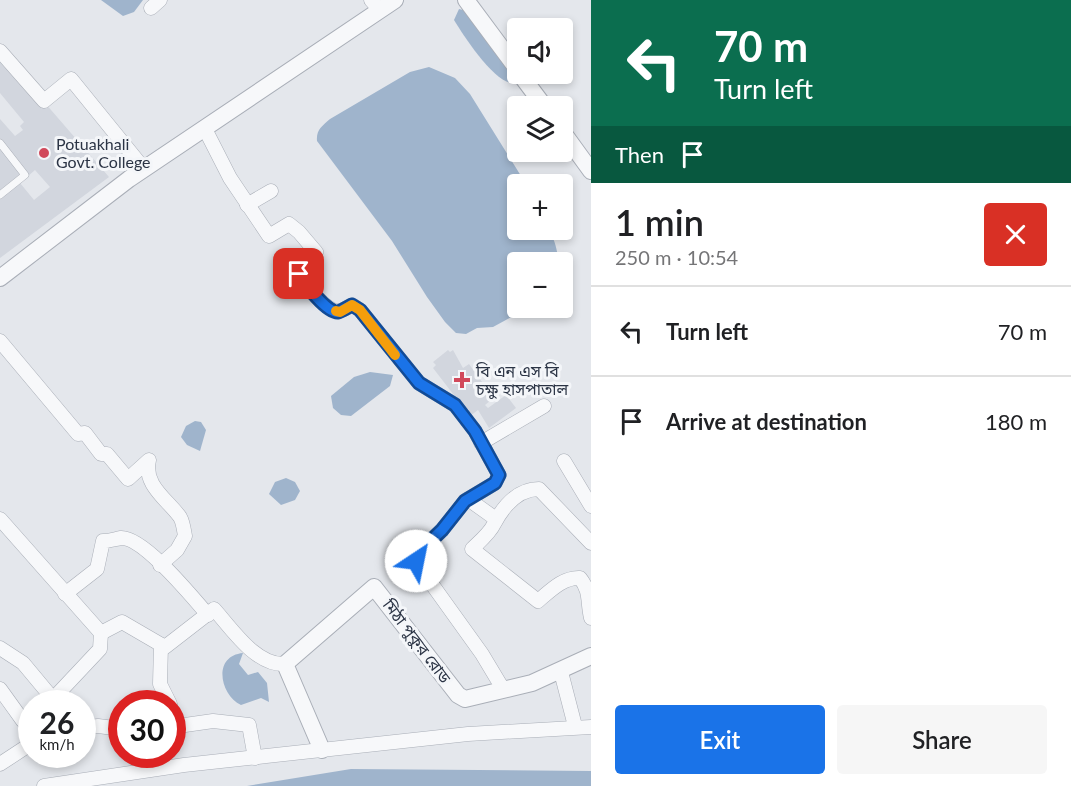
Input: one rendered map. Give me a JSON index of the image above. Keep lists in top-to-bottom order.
{
  "streets": {
    "street": ["মিঠা পুকুর রোড"]
  },
  "places": {
    "other": ["Potuakhali Govt. College"],
    "health": ["বি এন এস বি চক্ষু হাসপাতাল"]
  },
  "page": {
    "turn": ["70 m", "Turn left"],
    "map_buttons": ["+", "−"],
    "then": "Then",
    "heading": ["1 min", "250 m · 10:54"],
    "list": [
      {
        "name": "Turn left",
        "value": "70 m"
      },
      {
        "name": "Arrive at destination",
        "value": "180 m"
      }
    ],
    "speed": "26 km/h",
    "limit": "30",
    "buttons": ["Exit", "Share"]
  }
}
